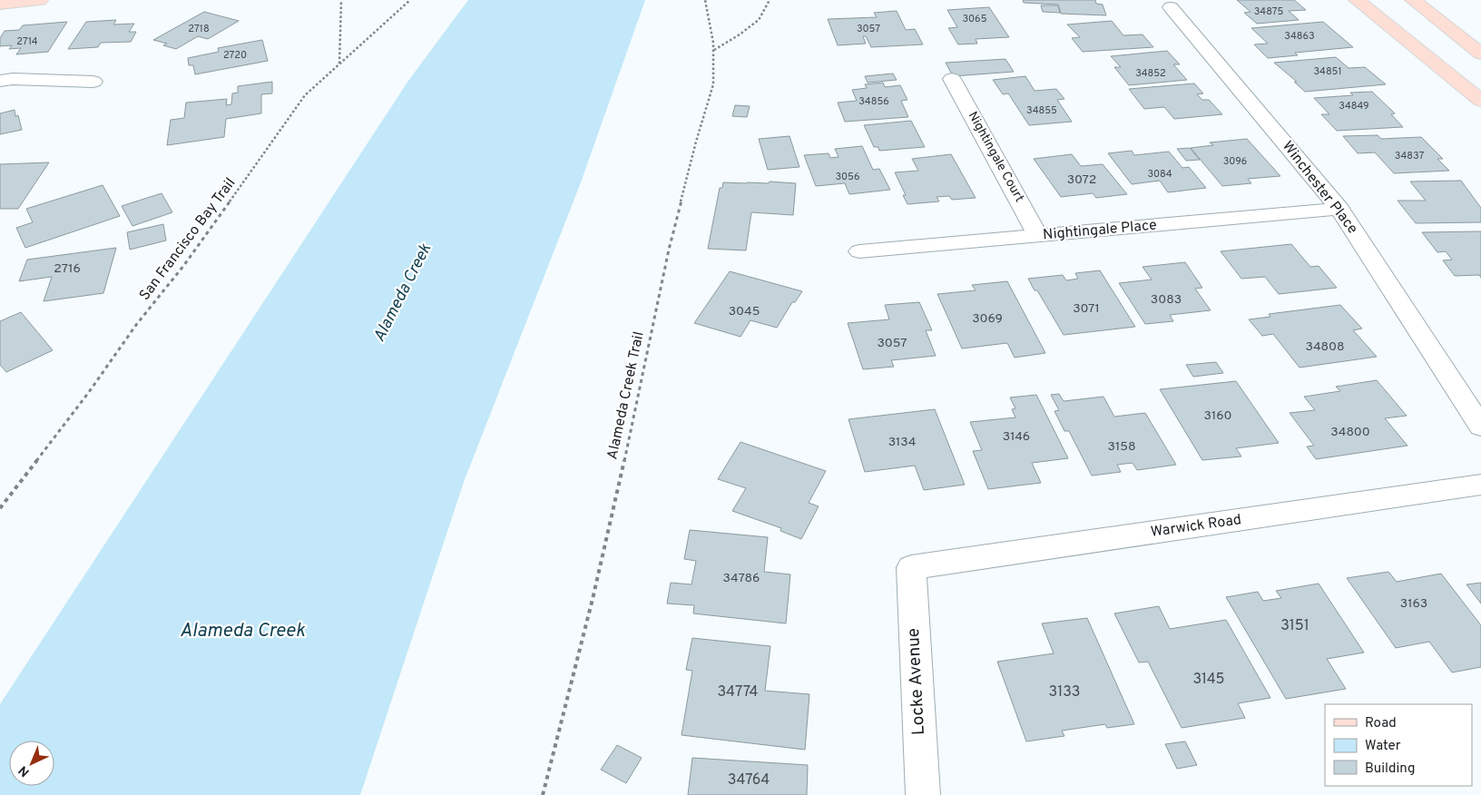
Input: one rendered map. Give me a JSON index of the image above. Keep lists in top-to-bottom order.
{
  "streets": {
    "street": [
      "Nightingale Court",
      "Winchester Place",
      "Nightingale Place",
      "Warwick Road",
      "Locke Avenue"
    ],
    "path": ["San Francisco Bay Trail", "Alameda Creek Trail"]
  },
  "crossings": [
    ["Nightingale Court", "Nightingale Place"],
    ["Winchester Place", "Nightingale Place"],
    ["Warwick Road", "Locke Avenue"]
  ],
  "water": ["Alameda Creek"],
  "house_numbers": [
    "34875",
    "3065",
    "2718",
    "3057",
    "34863",
    "2714",
    "2720",
    "34851",
    "34852",
    "34856",
    "34849",
    "34855",
    "34837",
    "3096",
    "3084",
    "3056",
    "3072",
    "2716",
    "3083",
    "3071",
    "3045",
    "3069",
    "3057",
    "34808",
    "3160",
    "34800",
    "3146",
    "3134",
    "3158",
    "34786",
    "3163",
    "3151",
    "3145",
    "34774",
    "3133",
    "34764"
  ],
  "legend": ["Road", "Water", "Building"],
  "north": "bottom left"
}
